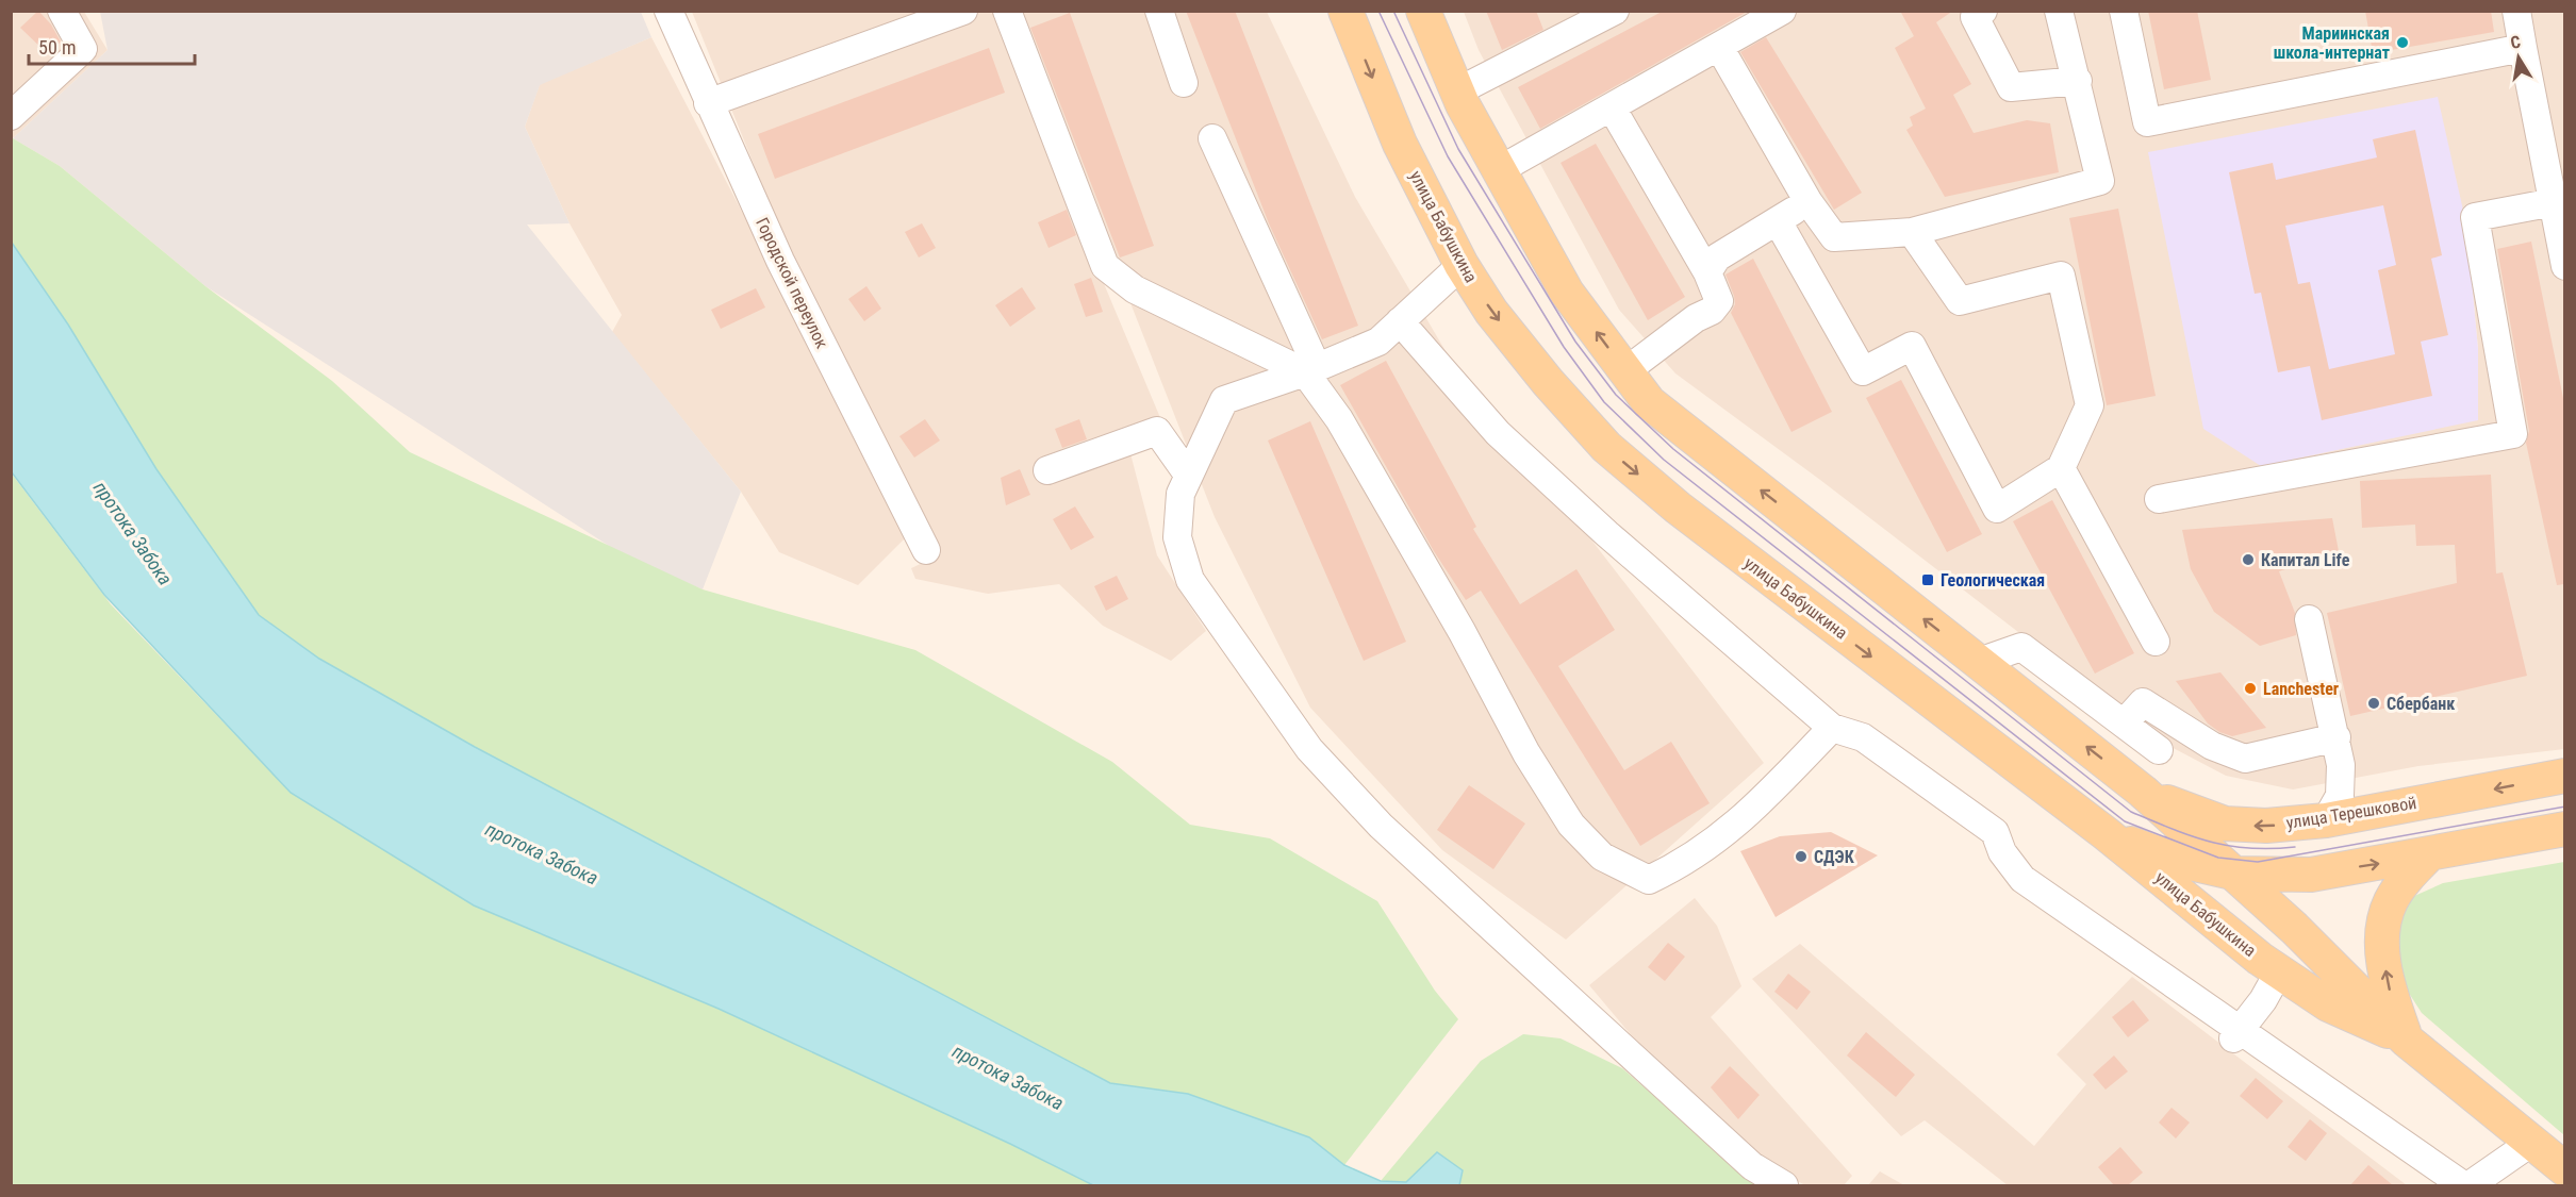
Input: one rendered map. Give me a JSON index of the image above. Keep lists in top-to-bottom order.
{
  "streets": {
    "main road": ["улица Бабушкина", "улица Терешковой"],
    "street": ["Городской переулок"]
  },
  "crossings": [
    ["улица Бабушкина", "улица Терешковой"]
  ],
  "water": ["протока Забока"],
  "places": {
    "other": [
      "Мариинская школа-интернат",
      "Капитал Life",
      "Lanchester",
      "Сбербанк",
      "СДЭК"
    ],
    "transit": ["Геологическая"]
  },
  "scale_bar": "50 m",
  "north": "top"
}
